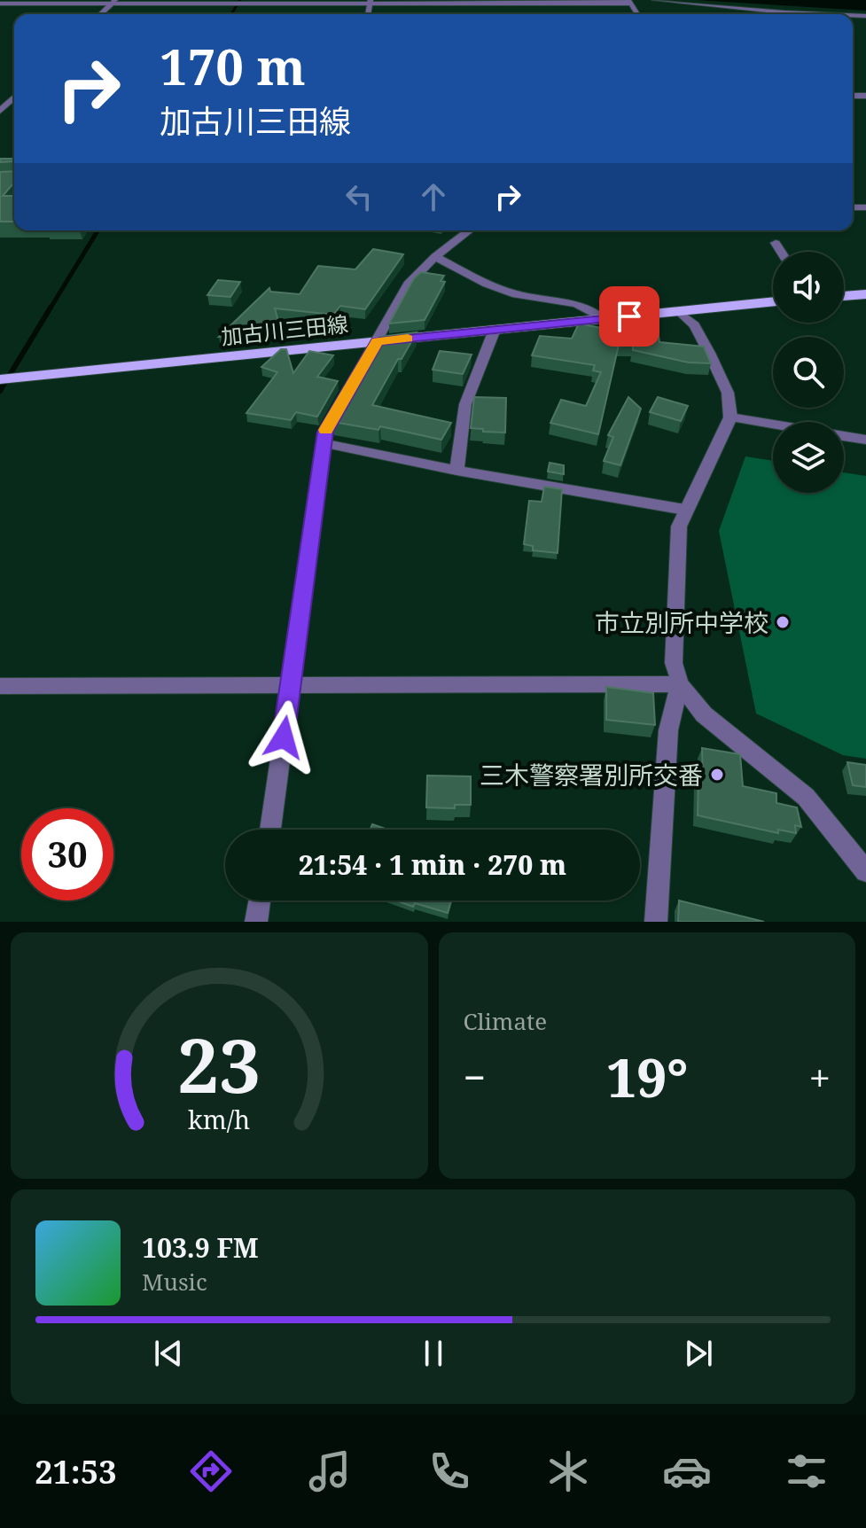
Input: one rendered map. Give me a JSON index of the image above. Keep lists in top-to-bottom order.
{
  "streets": {
    "main road": ["加古川三田線"]
  },
  "places": ["市立別所中学校", "三木警察署別所交番"],
  "page": {
    "turn": ["170 m", "加古川三田線"],
    "limit": "30",
    "trip": "21:54 · 1 min · 270 m",
    "tile": "Climate",
    "heat": ["−", "19°", "+"],
    "song": ["103.9 FM", "Music"],
    "tabs": "21:53",
    "gauge": ["23", "km/h"]
  }
}
